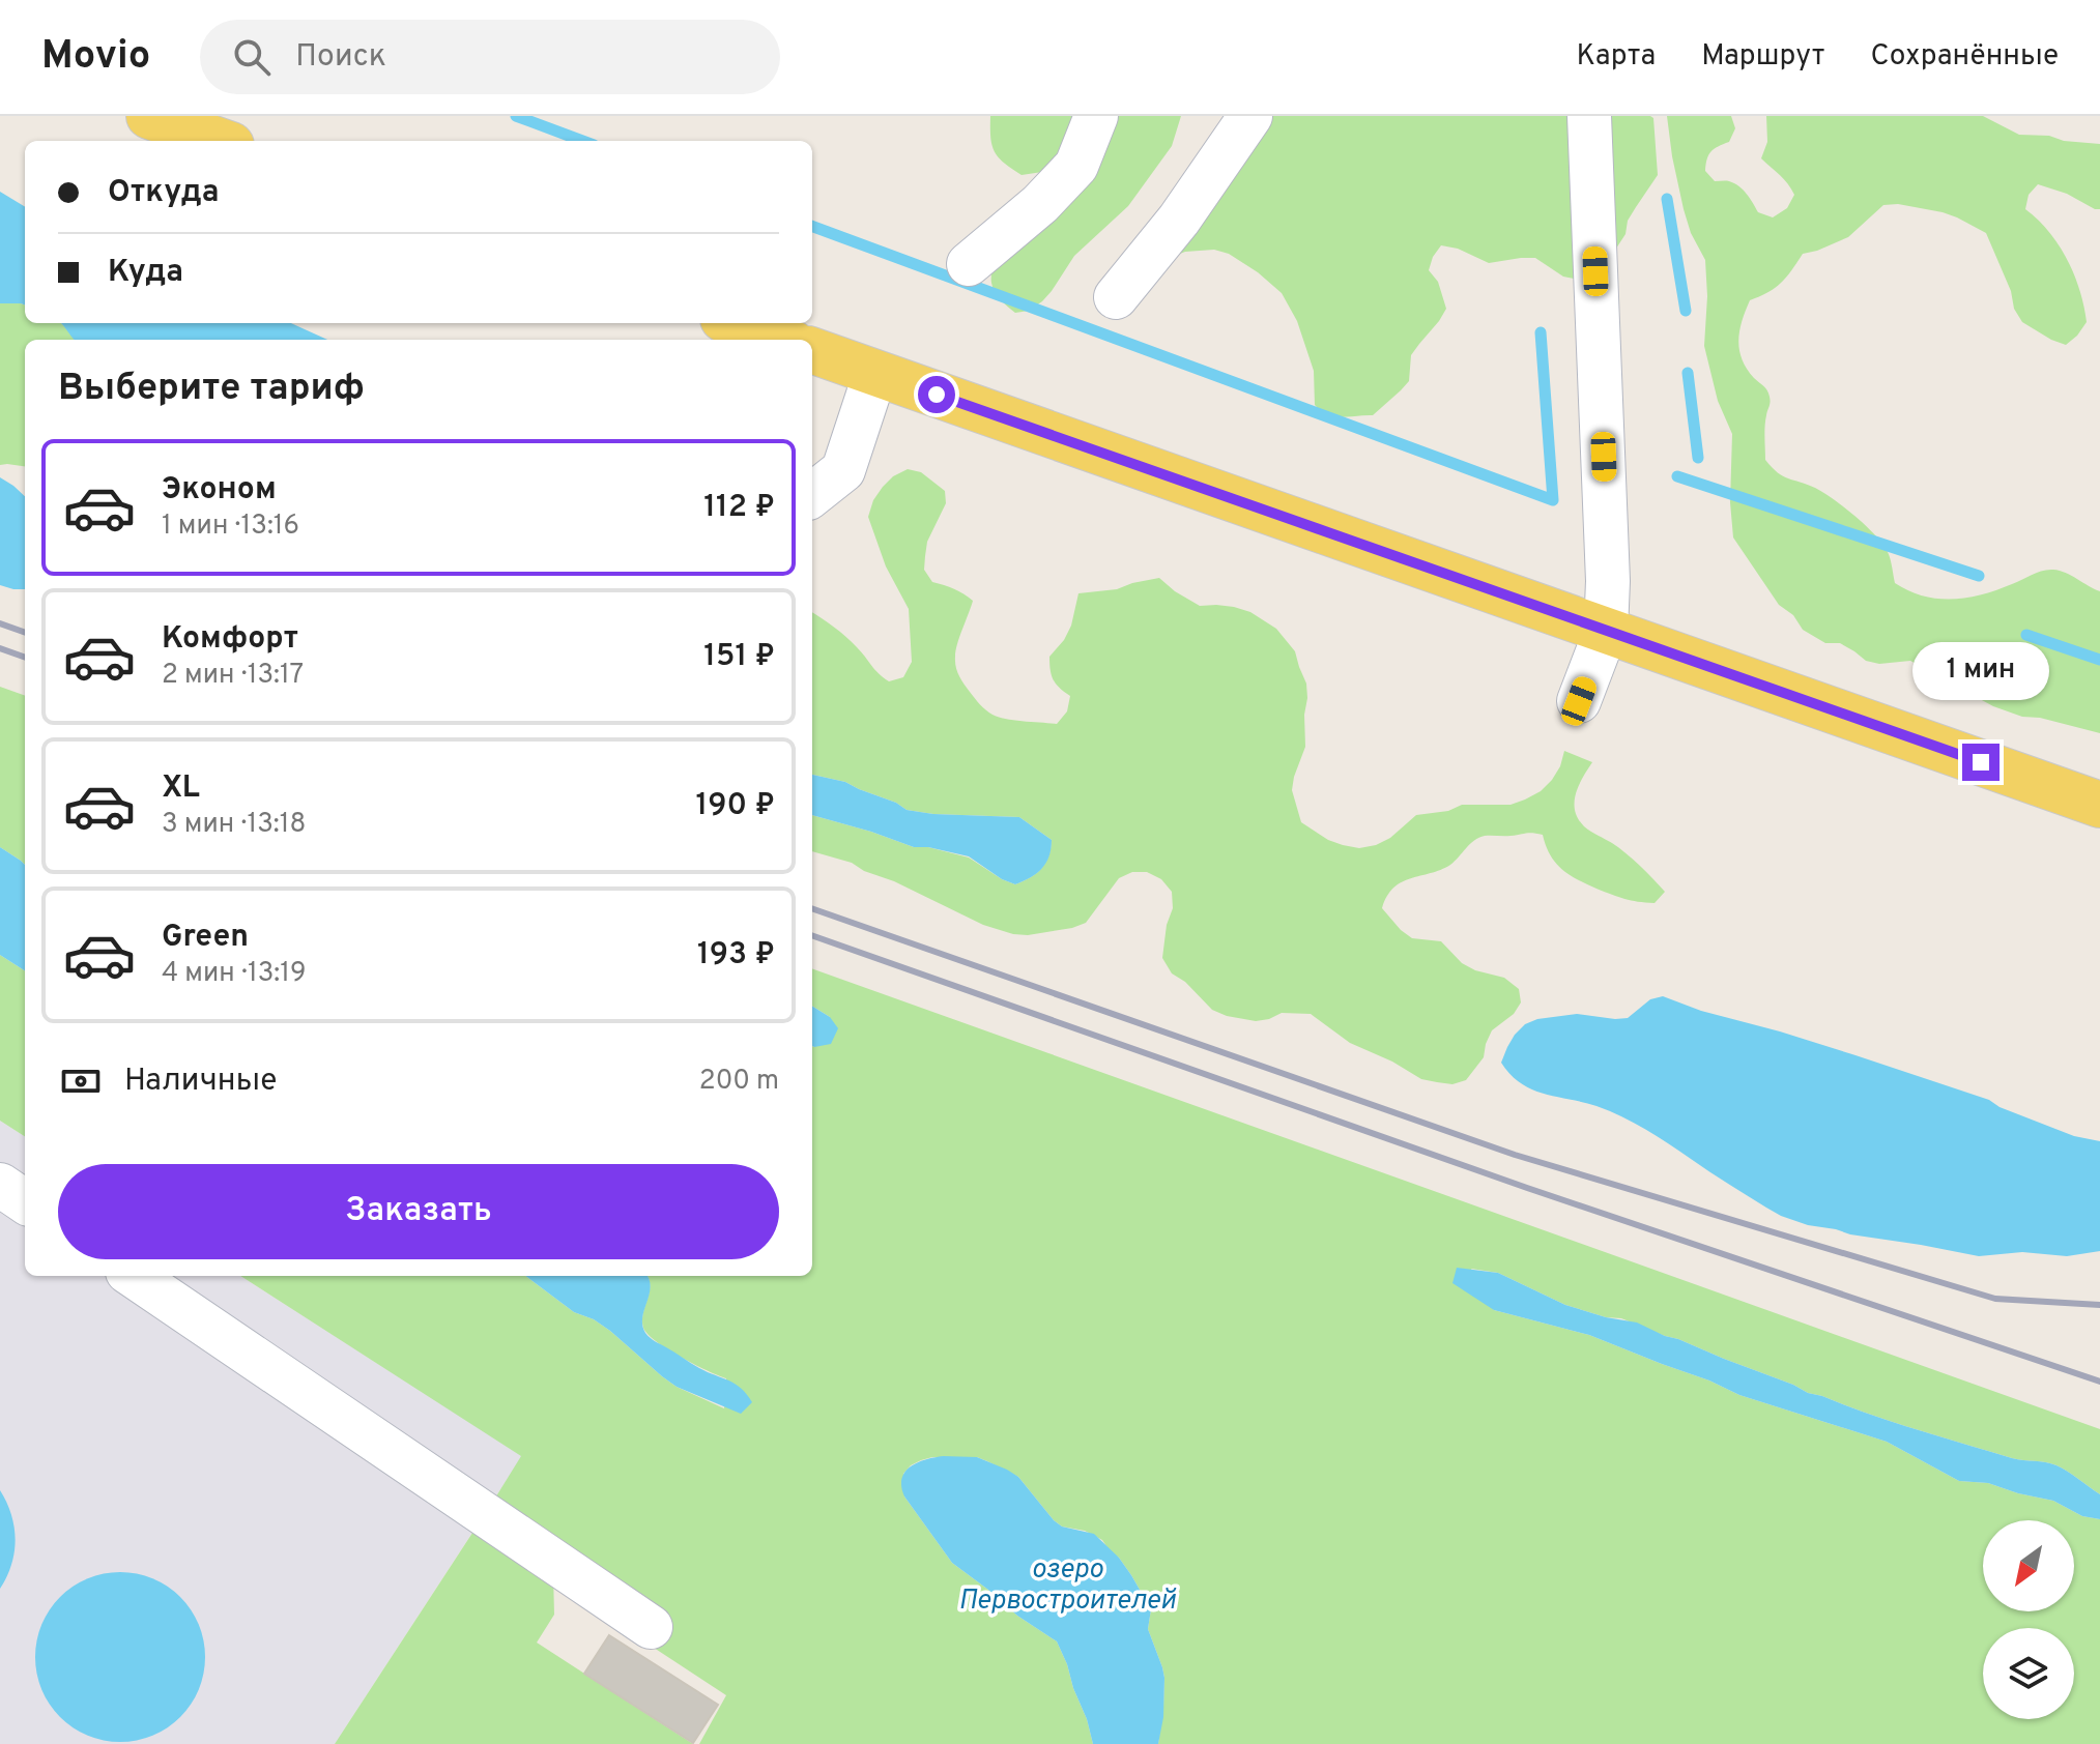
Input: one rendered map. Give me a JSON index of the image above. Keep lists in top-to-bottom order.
{
  "water": ["озеро Первостроителей"],
  "north": "bottom left",
  "page": {
    "header": "Movio",
    "search": "Поиск",
    "nav": ["Карта", "Маршрут", "Сохранённые"],
    "banner": ["Откуда", "Куда"],
    "heading": "Выберите тариф",
    "list": [
      {
        "name": "Эконом",
        "note": "1 мин · 13:16",
        "value": "112 ₽"
      },
      {
        "name": "Комфорт",
        "note": "2 мин · 13:17",
        "value": "151 ₽"
      },
      {
        "name": "XL",
        "note": "3 мин · 13:18",
        "value": "190 ₽"
      },
      {
        "name": "Green",
        "note": "4 мин · 13:19",
        "value": "193 ₽"
      }
    ],
    "bubble": "1 мин",
    "pay": ["Наличные", "200 m"],
    "buttons": "Заказать"
  }
}
